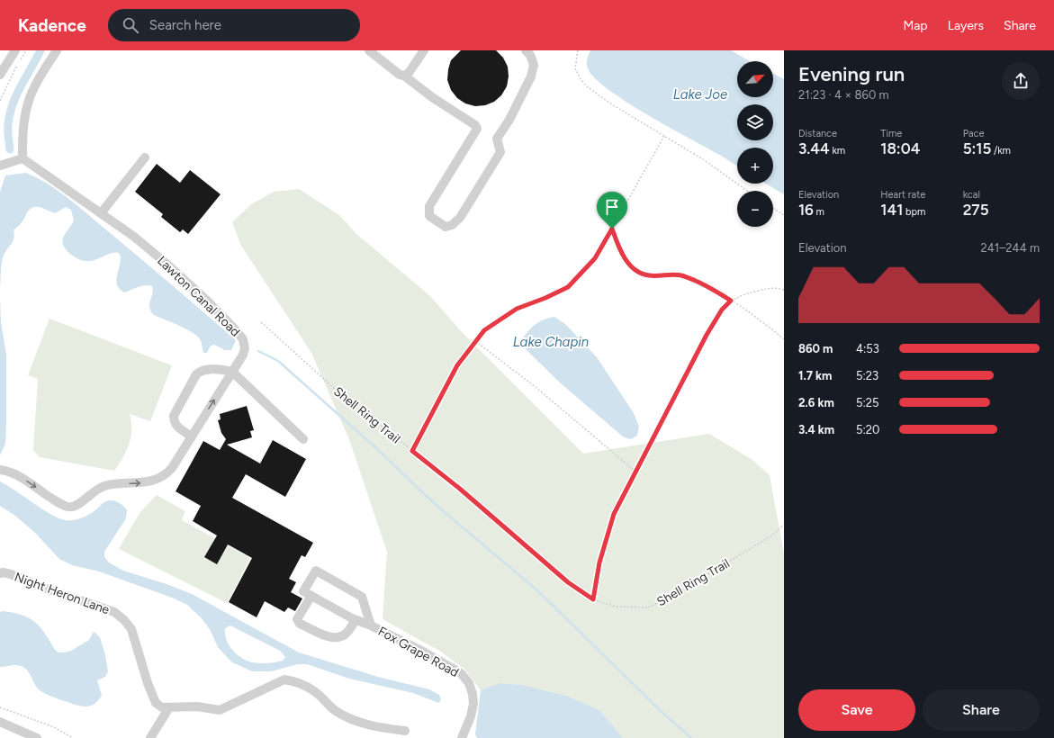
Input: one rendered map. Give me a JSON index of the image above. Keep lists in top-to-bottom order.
{
  "streets": {
    "street": ["Lawton Canal Road", "Night Heron Lane", "Fox Grape Road"],
    "path": ["Shell Ring Trail"]
  },
  "one_way": ["Lawton Canal Road"],
  "water": ["Lake Joe", "Lake Chapin"],
  "north": "top right",
  "page": {
    "header": "Kadence",
    "search": "Search here",
    "nav": ["Map", "Layers", "Share"],
    "heading": ["Evening run", "21:23 · 4 × 860 m"],
    "map_buttons": ["+", "−"],
    "stats": [
      ["Distance", "3.44 km"],
      ["Time", "18:04"],
      ["Pace", "5:15 /km"],
      ["Elevation", "16 m"],
      ["Heart rate", "141 bpm"],
      ["kcal", "275"]
    ],
    "chart": ["Elevation", "241–244 m"],
    "list": [
      {
        "name": "860 m",
        "note": "4:53"
      },
      {
        "name": "1.7 km",
        "note": "5:23"
      },
      {
        "name": "2.6 km",
        "note": "5:25"
      },
      {
        "name": "3.4 km",
        "note": "5:20"
      }
    ],
    "buttons": ["Save", "Share"]
  }
}
